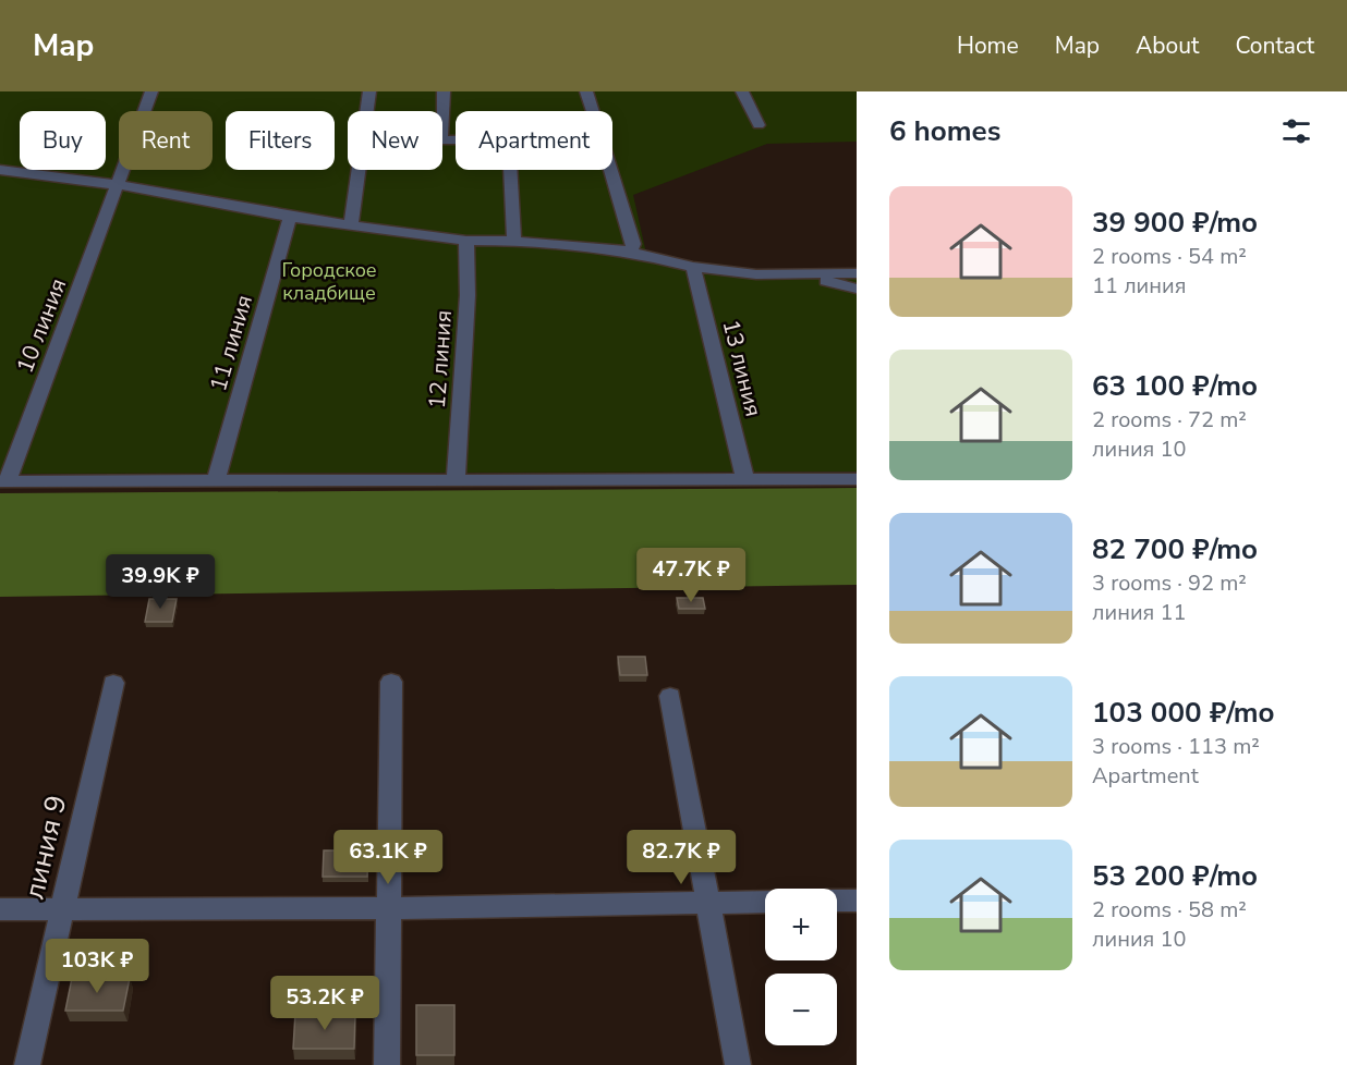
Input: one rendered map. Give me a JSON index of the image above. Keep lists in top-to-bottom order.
{
  "streets": {
    "street": [
      "10 линия",
      "11 линия",
      "12 линия",
      "13 линия",
      "линия 9"
    ]
  },
  "parks": ["Городское кладбище"],
  "page": {
    "header": "Map",
    "nav": [
      "Home",
      "Map",
      "About",
      "Contact"
    ],
    "heading": "6 homes",
    "chip": [
      "Buy",
      "Rent",
      "Filters",
      "New",
      "Apartment"
    ],
    "list": [
      {
        "name": "39 900 ₽/mo",
        "note": "2 rooms · 54 m² · 11 линия"
      },
      {
        "name": "63 100 ₽/mo",
        "note": "2 rooms · 72 m² · линия 10"
      },
      {
        "name": "82 700 ₽/mo",
        "note": "3 rooms · 92 m² · линия 11"
      },
      {
        "name": "103 000 ₽/mo",
        "note": "3 rooms · 113 m² · Apartment"
      },
      {
        "name": "53 200 ₽/mo",
        "note": "2 rooms · 58 m² · линия 10"
      }
    ],
    "price": [
      "47.7K ₽",
      "39.9K ₽",
      "63.1K ₽",
      "82.7K ₽",
      "103K ₽",
      "53.2K ₽"
    ],
    "map_buttons": ["+", "−"]
  }
}
